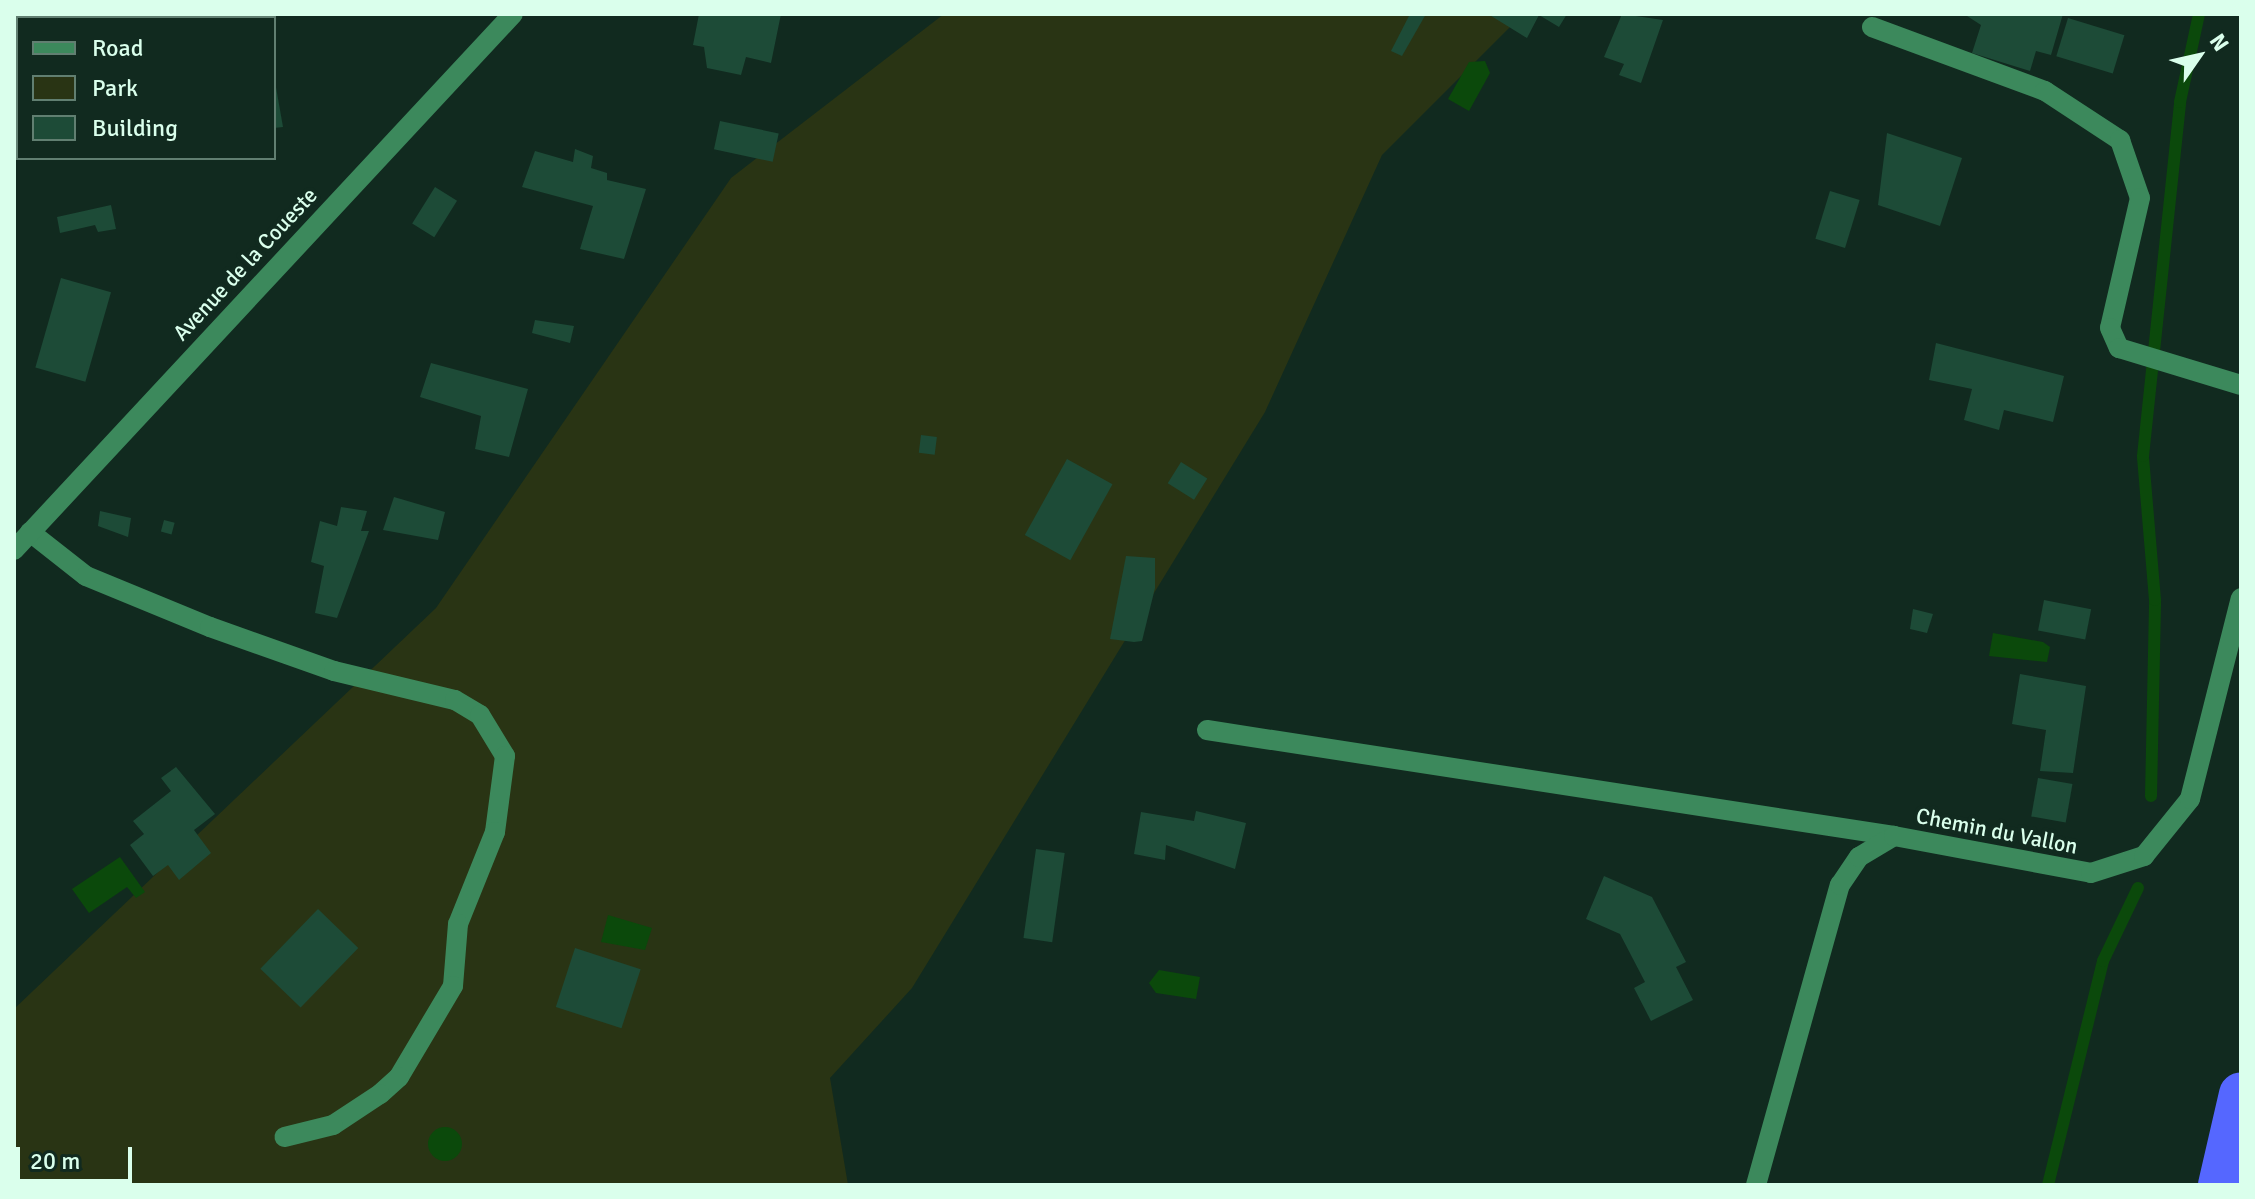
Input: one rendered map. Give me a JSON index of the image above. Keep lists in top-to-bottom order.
{
  "streets": {
    "street": ["Avenue de la Coueste", "Chemin du Vallon"]
  },
  "legend": ["Road", "Park", "Building"],
  "scale_bar": "20 m",
  "north": "top right"
}
